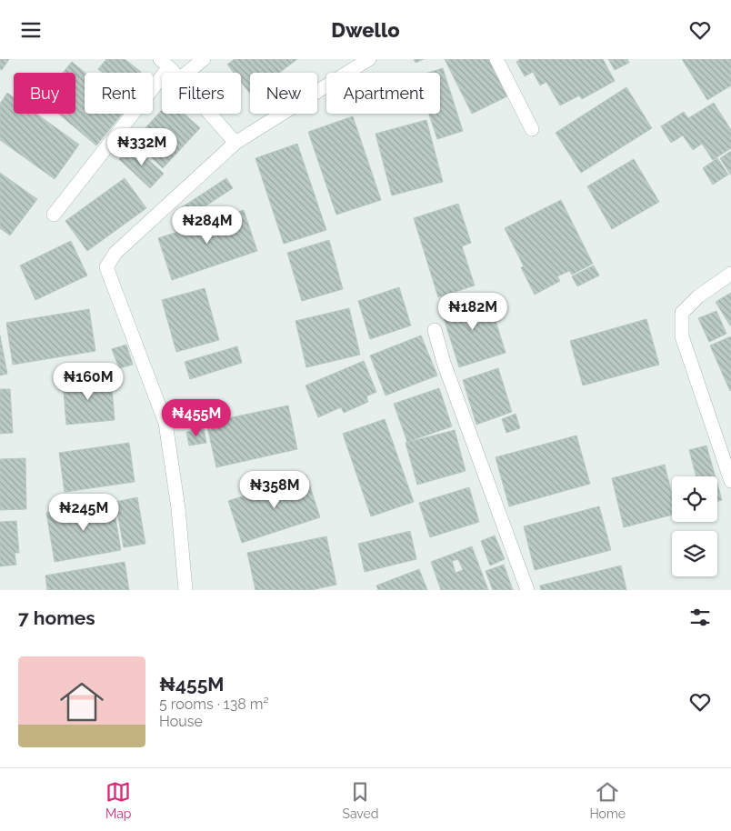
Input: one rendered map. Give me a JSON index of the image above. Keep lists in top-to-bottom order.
{
  "page": {
    "header": "Dwello",
    "chip": [
      "Buy",
      "Rent",
      "Filters",
      "New",
      "Apartment"
    ],
    "price": [
      "₦332M",
      "₦284M",
      "₦182M",
      "₦160M",
      "₦455M",
      "₦358M",
      "₦245M"
    ],
    "heading": "7 homes",
    "list": [
      {
        "name": "₦455M",
        "note": "5 rooms · 138 m² · House"
      }
    ],
    "tabs": ["Map", "Saved", "Home"]
  }
}
